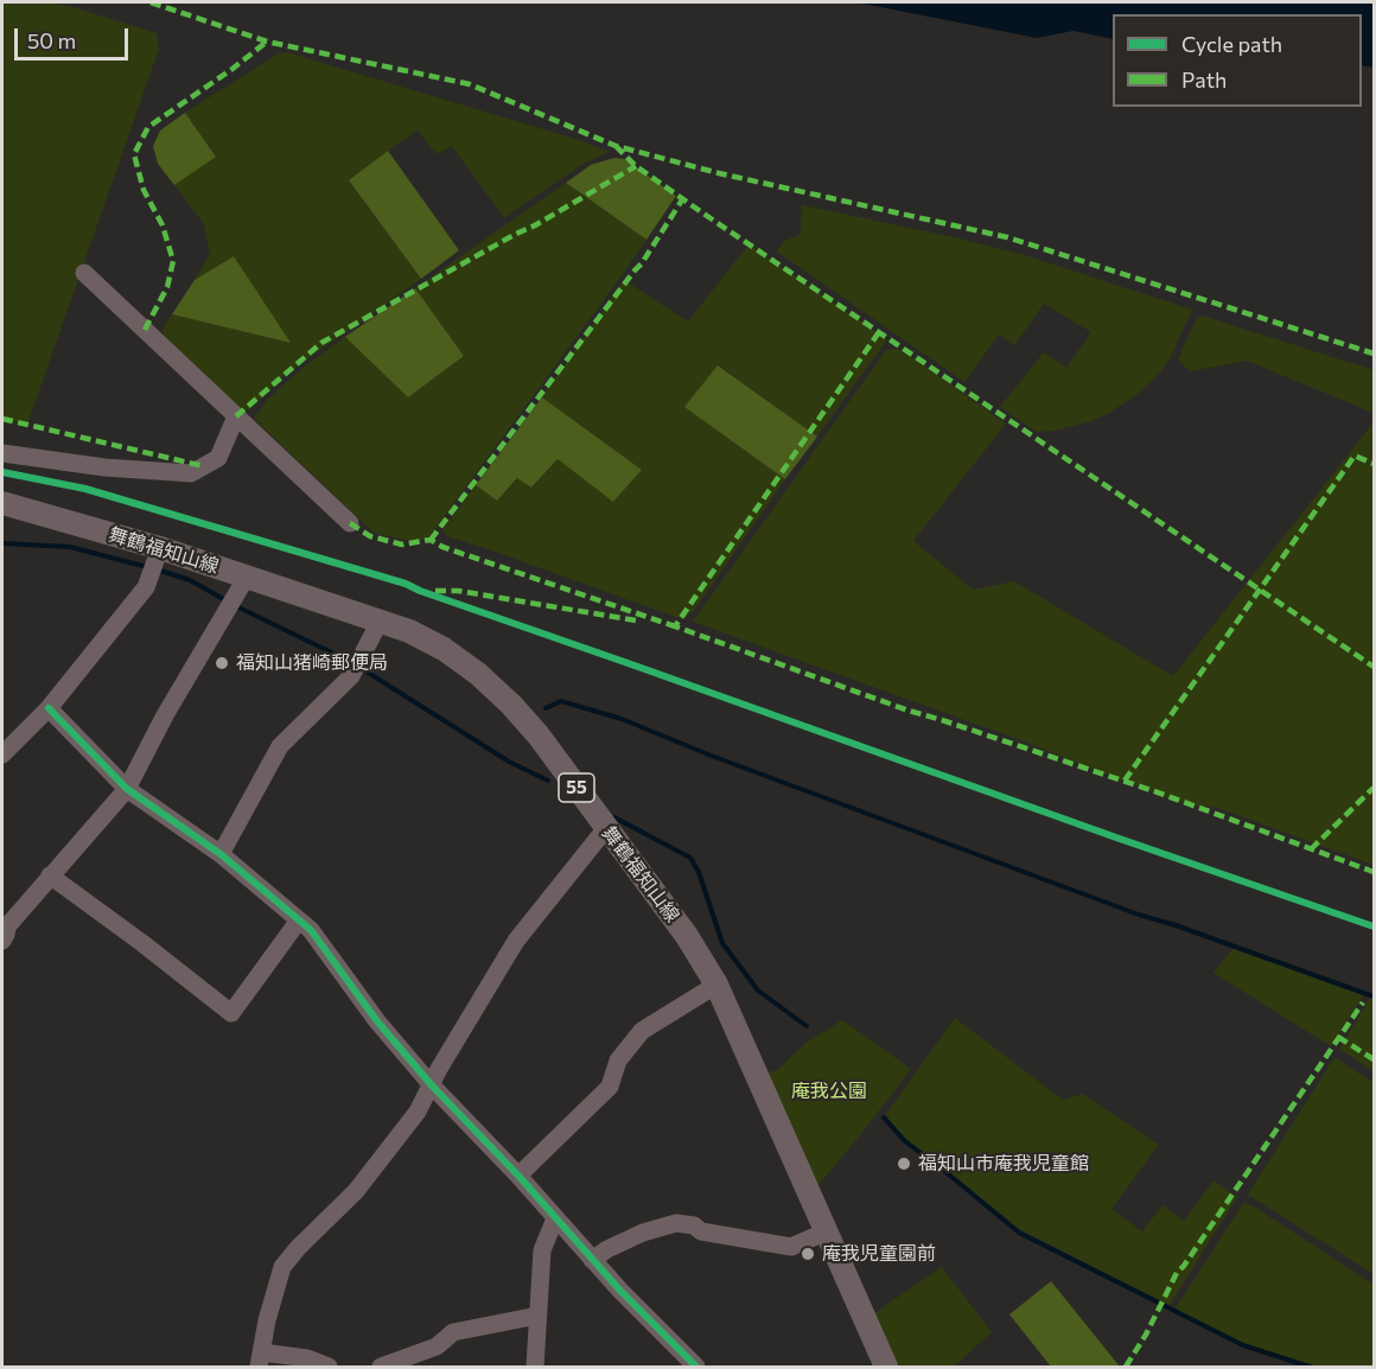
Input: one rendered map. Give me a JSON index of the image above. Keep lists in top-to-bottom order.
{
  "streets": {
    "main road": ["舞鶴福知山線", "55"]
  },
  "parks": ["庵我公園"],
  "places": ["福知山猪崎郵便局", "福知山市庵我児童館", "庵我児童園前"],
  "legend": ["Cycle path", "Path"],
  "scale_bar": "50 m"
}
